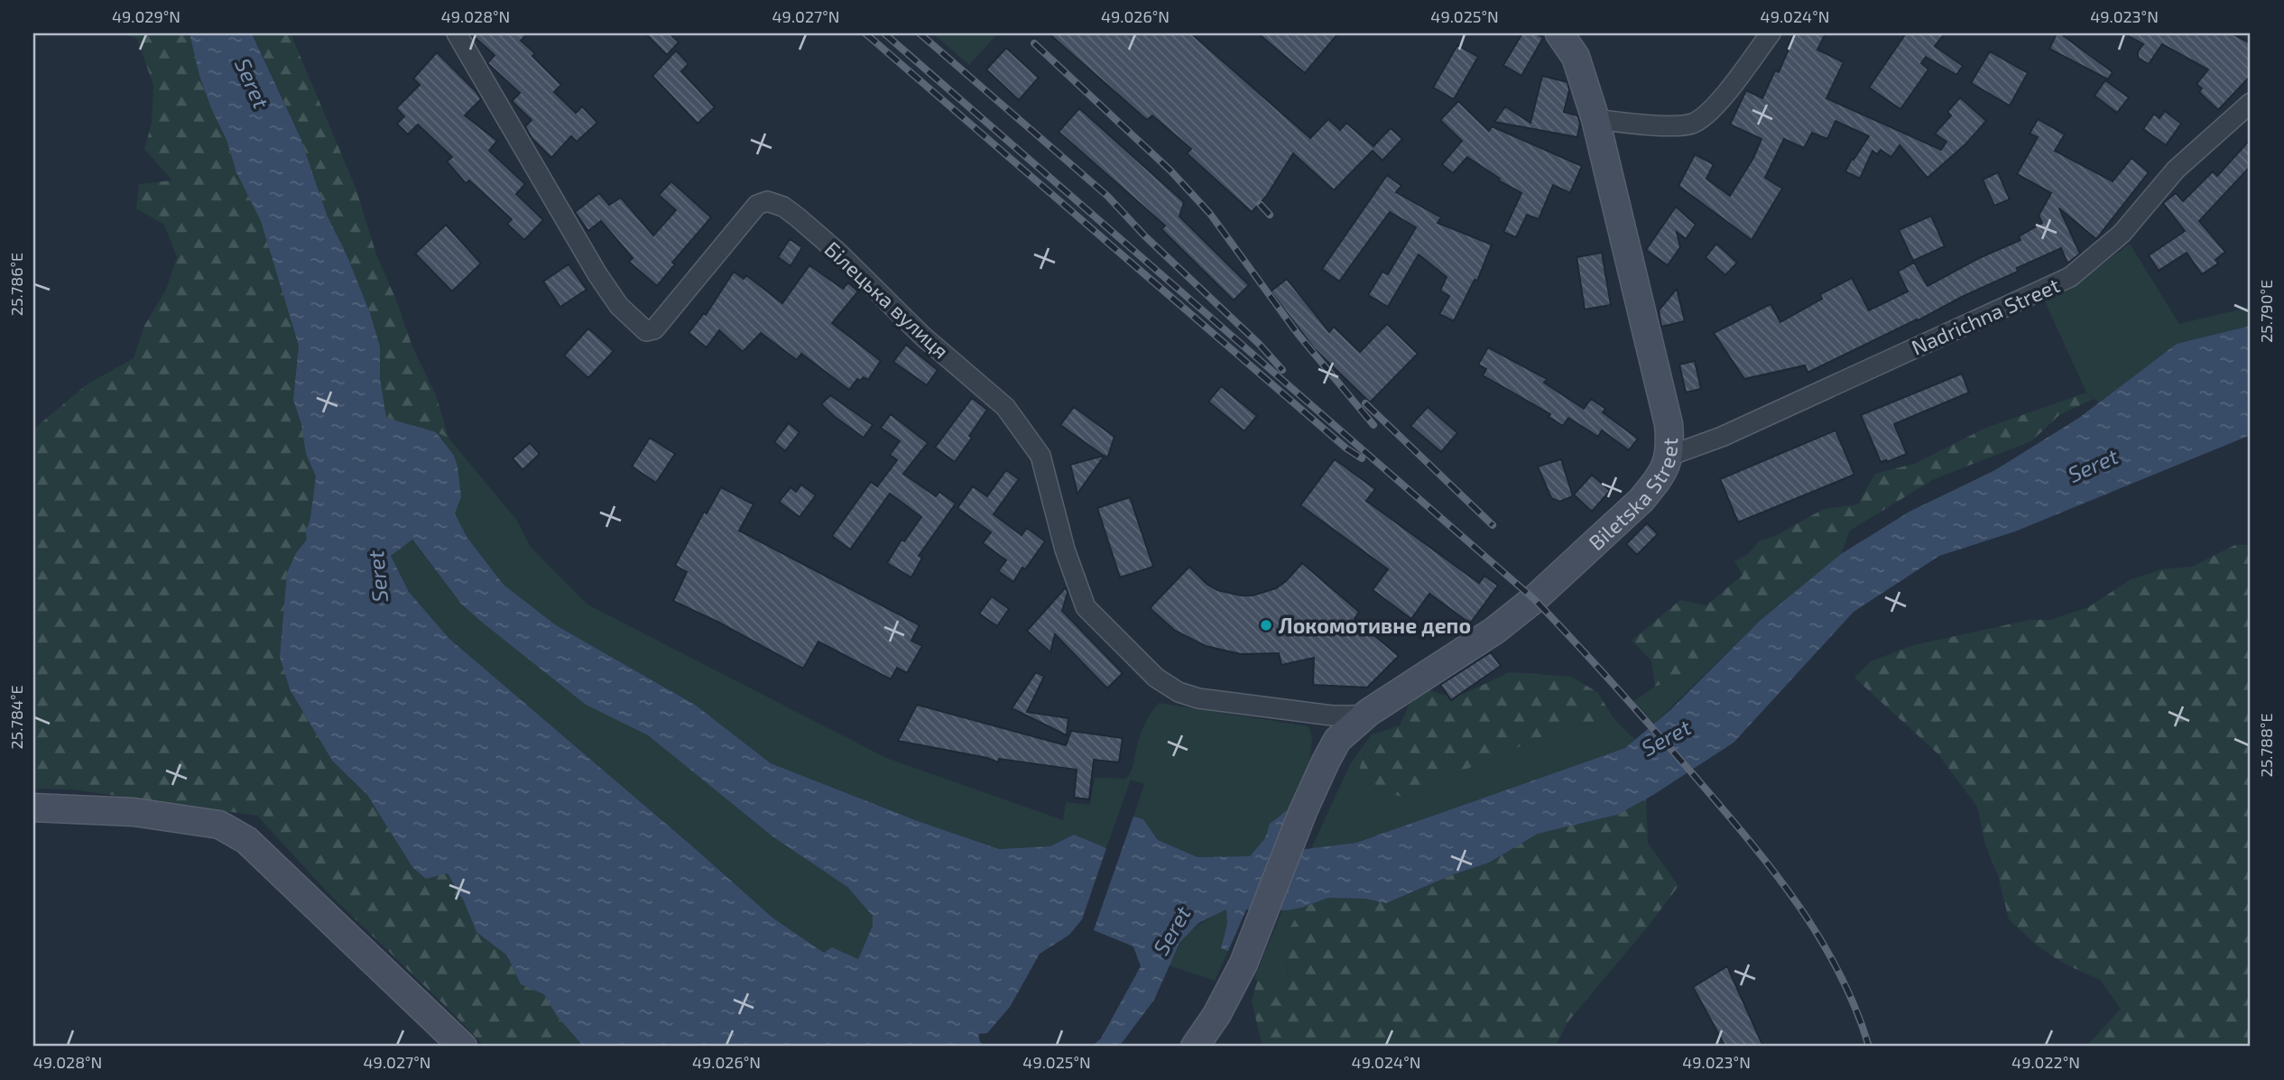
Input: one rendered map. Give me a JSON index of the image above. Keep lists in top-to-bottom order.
{
  "streets": {
    "street": ["Білецька вулиця", "Nadrichna Street", "Biletska Street"]
  },
  "crossings": [
    ["Білецька вулиця", "Biletska Street"],
    ["Nadrichna Street", "Biletska Street"]
  ],
  "water": ["Seret"],
  "places": ["Локомотивне депо"],
  "coordinates": [
    "49.029°N",
    "49.028°N",
    "49.027°N",
    "49.026°N",
    "49.025°N",
    "49.024°N",
    "49.023°N",
    "25.786°E",
    "25.790°E",
    "25.784°E",
    "25.788°E",
    "49.022°N"
  ]
}
